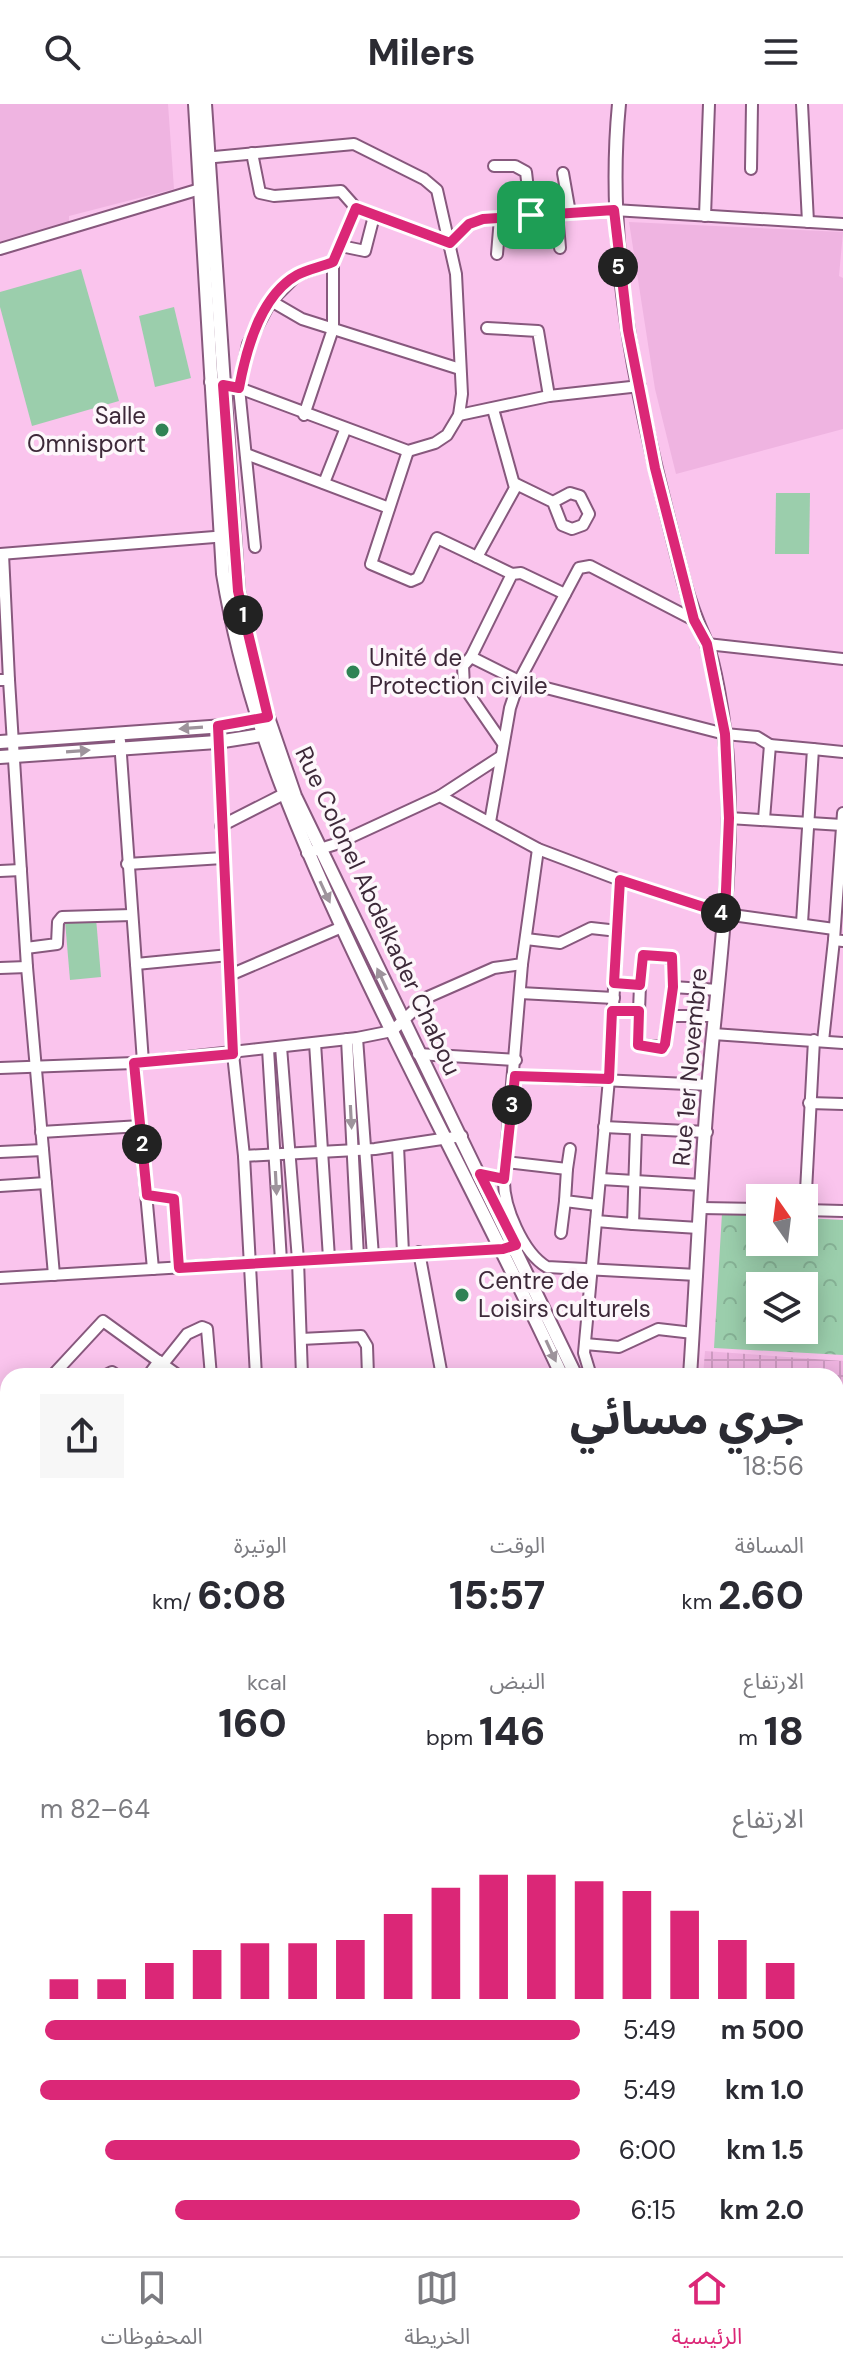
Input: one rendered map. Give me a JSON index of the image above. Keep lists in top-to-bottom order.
{
  "streets": {
    "main road": ["Rue Colonel Abdelkader Chabou", "Rue 1er Novembre"]
  },
  "places": ["Salle Omnisport", "Unité de Protection civile", "Centre de Loisirs culturels"],
  "north": "top",
  "page": {
    "header": "Milers",
    "pins": [
      "5",
      "1",
      "4",
      "3",
      "2"
    ],
    "heading": ["جري مسائي", "18:56"],
    "stats": [
      ["المسافة", "2.60 km"],
      ["الوقت", "15:57"],
      ["الوتيرة", "6:08 /km"],
      ["الارتفاع", "18 m"],
      ["النبض", "146 bpm"],
      ["kcal", "160"]
    ],
    "chart": ["الارتفاع", "64–82 m"],
    "list": [
      {
        "name": "500 m",
        "note": "5:49"
      },
      {
        "name": "1.0 km",
        "note": "5:49"
      },
      {
        "name": "1.5 km",
        "note": "6:00"
      },
      {
        "name": "2.0 km",
        "note": "6:15"
      }
    ],
    "tabs": ["الرئيسية", "الخريطة", "المحفوظات"]
  }
}
